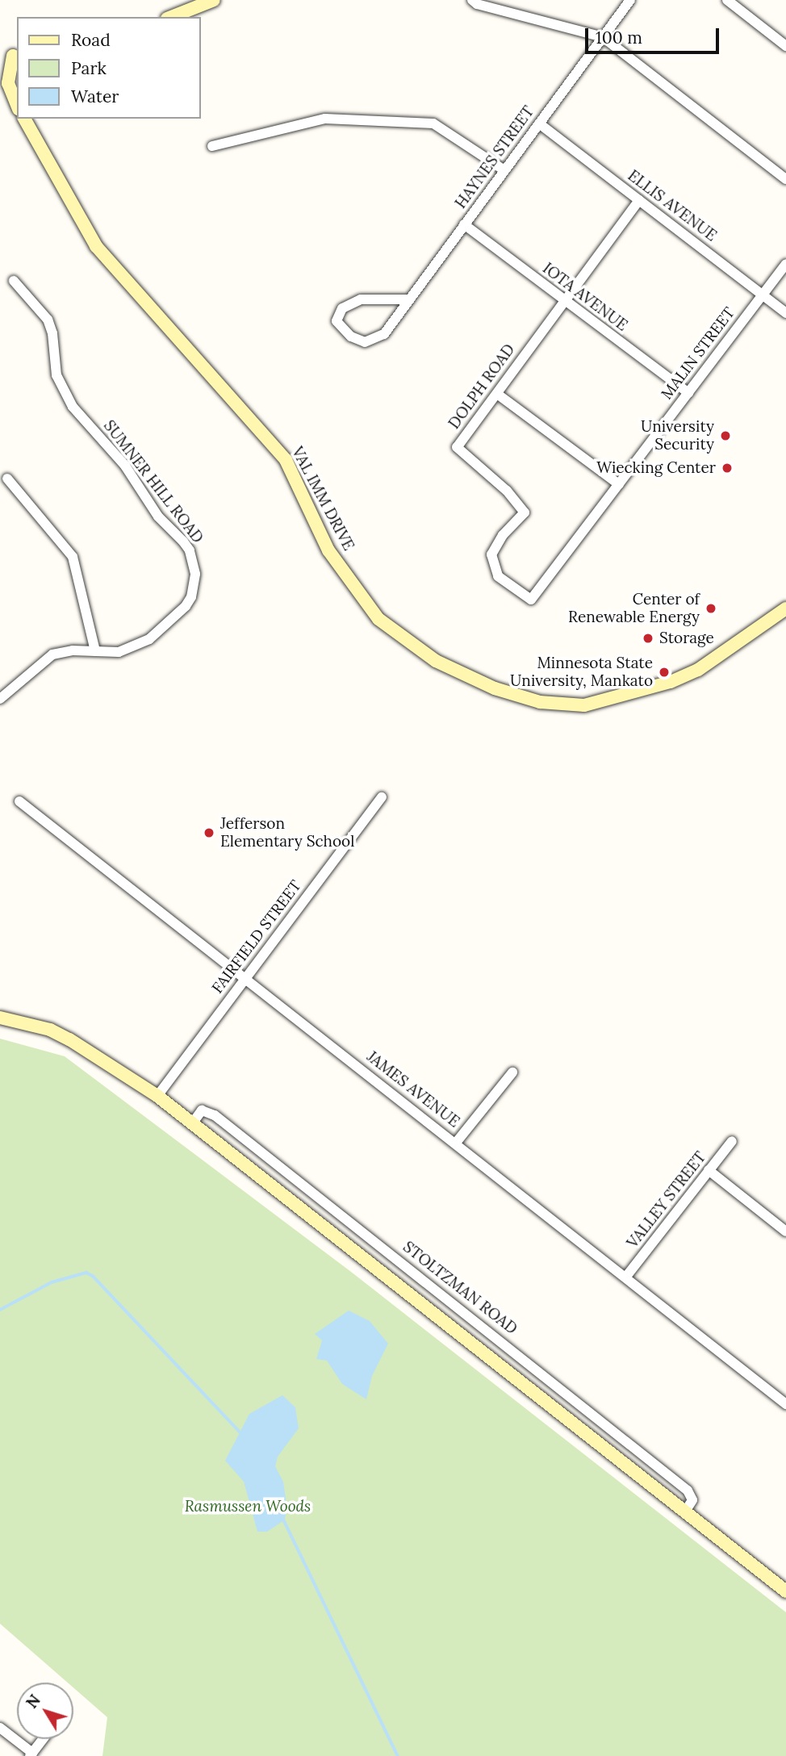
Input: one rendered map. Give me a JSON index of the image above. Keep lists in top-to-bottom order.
{
  "streets": {
    "street": [
      "HAYNES STREET",
      "ELLIS AVENUE",
      "IOTA AVENUE",
      "MALIN STREET",
      "DOLPH ROAD",
      "SUMNER HILL ROAD",
      "VAL IMM DRIVE",
      "FAIRFIELD STREET",
      "JAMES AVENUE",
      "VALLEY STREET",
      "STOLTZMAN ROAD"
    ]
  },
  "crossings": [
    ["HAYNES STREET", "ELLIS AVENUE"],
    ["HAYNES STREET", "IOTA AVENUE"],
    ["ELLIS AVENUE", "MALIN STREET"],
    ["ELLIS AVENUE", "DOLPH ROAD"],
    ["IOTA AVENUE", "MALIN STREET"],
    ["IOTA AVENUE", "DOLPH ROAD"],
    ["MALIN STREET", "DOLPH ROAD"],
    ["FAIRFIELD STREET", "JAMES AVENUE"],
    ["JAMES AVENUE", "VALLEY STREET"]
  ],
  "parks": ["Rasmussen Woods"],
  "places": [
    "University Security",
    "Wiecking Center",
    "Center of Renewable Energy",
    "Storage",
    "Minnesota State University, Mankato",
    "Jefferson Elementary School"
  ],
  "legend": ["Road", "Park", "Water"],
  "scale_bar": "100 m",
  "north": "top left"
}
